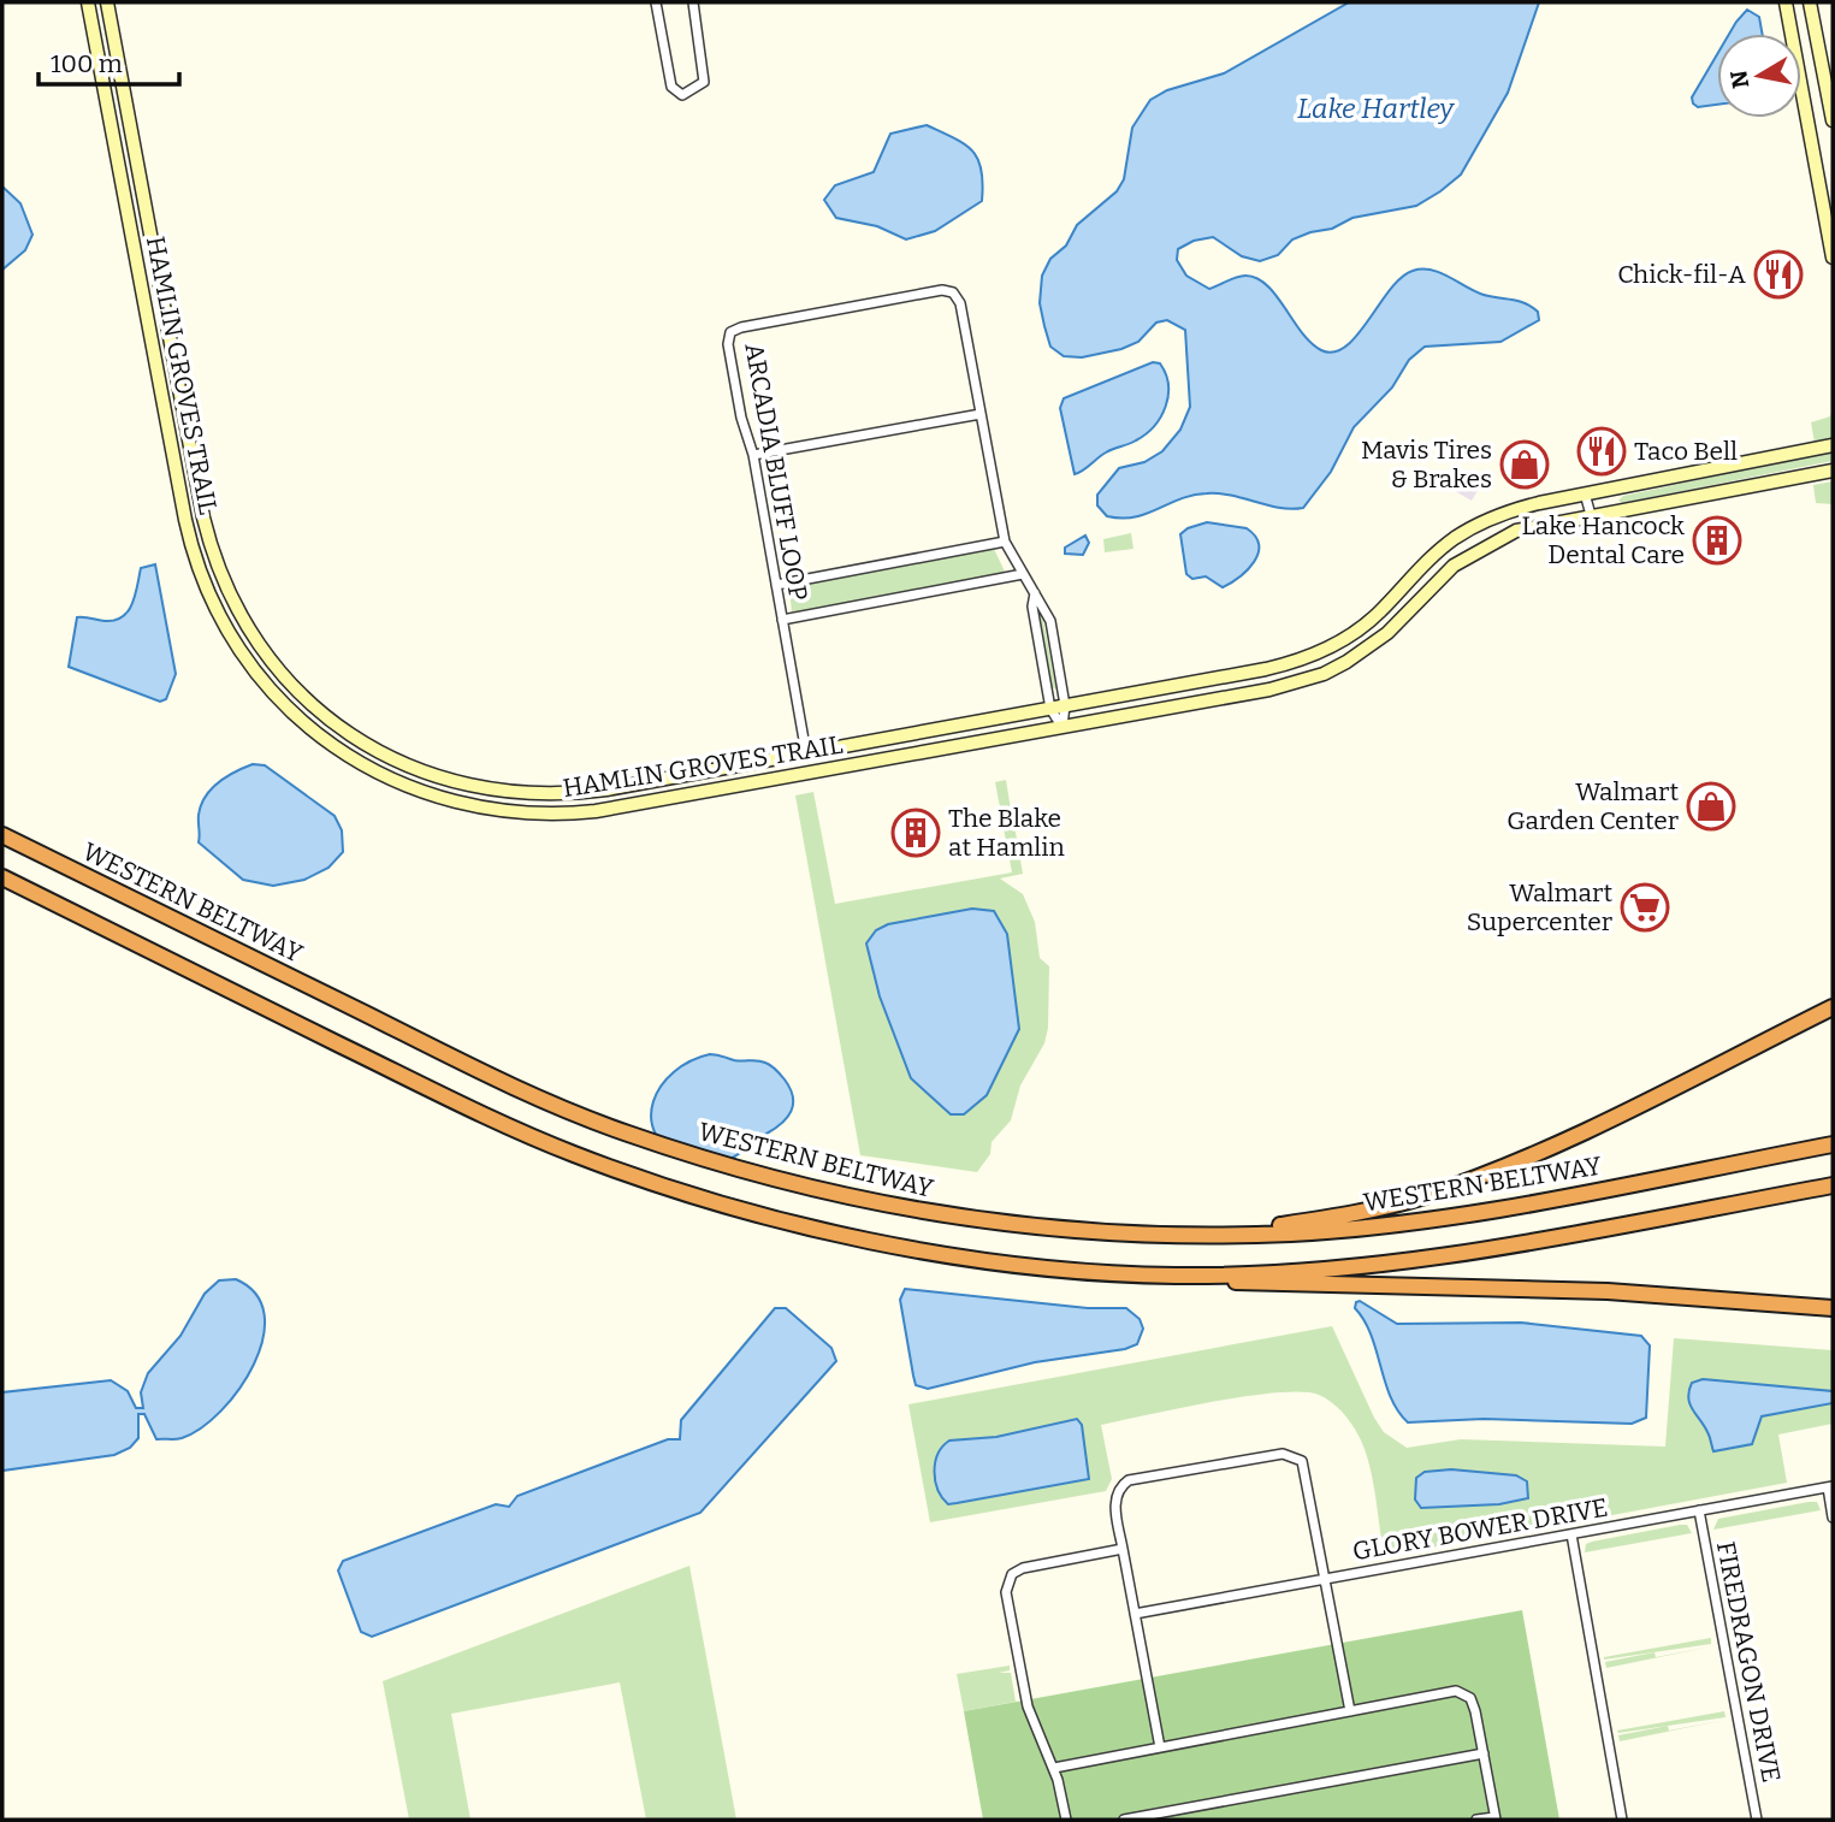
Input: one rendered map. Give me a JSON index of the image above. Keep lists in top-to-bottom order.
{
  "streets": {
    "highway": ["WESTERN BELTWAY"],
    "street": [
      "HAMLIN GROVES TRAIL",
      "ARCADIA BLUFF LOOP",
      "GLORY BOWER DRIVE",
      "FIREDRAGON DRIVE"
    ]
  },
  "crossings": [
    ["HAMLIN GROVES TRAIL", "ARCADIA BLUFF LOOP"],
    ["GLORY BOWER DRIVE", "FIREDRAGON DRIVE"]
  ],
  "water": ["Lake Hartley"],
  "places": {
    "restaurant": ["Chick-fil-A", "Taco Bell"],
    "shop": ["Mavis Tires & Brakes", "Walmart Garden Center"],
    "building": ["Lake Hancock Dental Care", "The Blake at Hamlin"],
    "supermarket": ["Walmart Supercenter"]
  },
  "scale_bar": "100 m",
  "north": "left"
}
